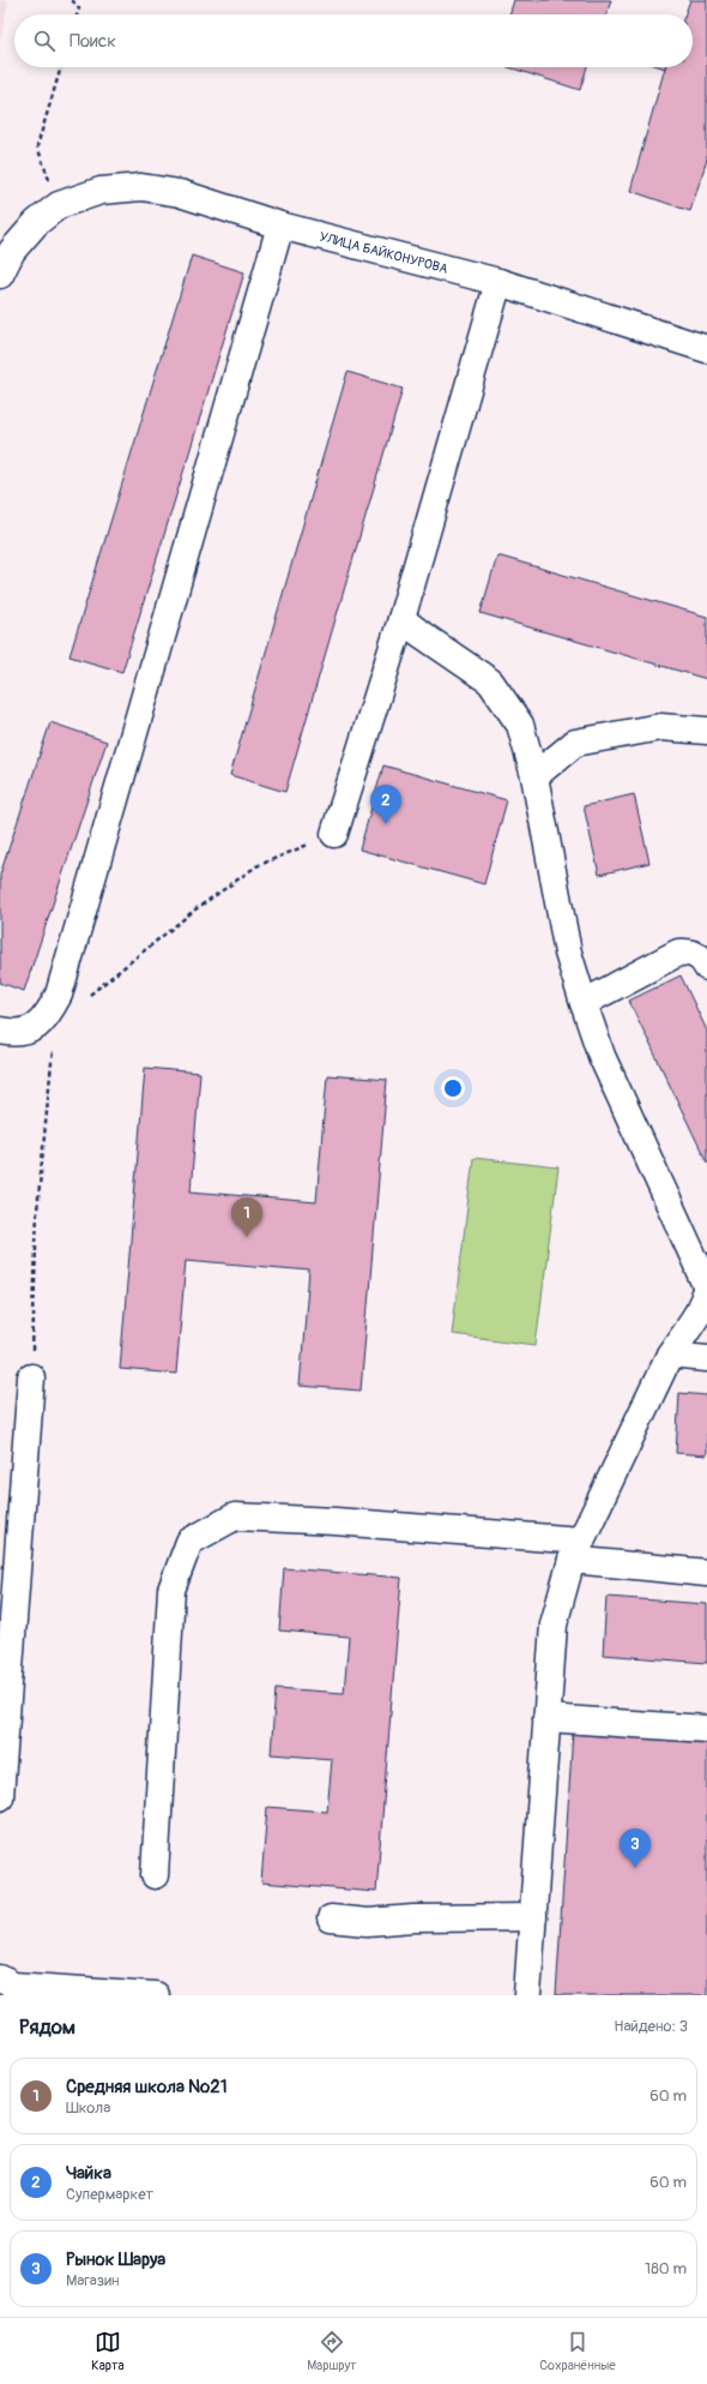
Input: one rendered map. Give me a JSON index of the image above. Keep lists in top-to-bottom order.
{
  "streets": {
    "street": ["УЛИЦА БАЙКОНУРОВА"]
  },
  "page": {
    "search": "Поиск",
    "pins": ["2", "1", "3"],
    "heading": ["Рядом", "Найдено: 3"],
    "list": [
      {
        "mark": "1",
        "name": "Средняя школа №21",
        "note": "Школа",
        "value": "60 m"
      },
      {
        "mark": "2",
        "name": "Чайка",
        "note": "Супермаркет",
        "value": "60 m"
      },
      {
        "mark": "3",
        "name": "Рынок Шаруа",
        "note": "Магазин",
        "value": "180 m"
      }
    ],
    "nav": ["Карта", "Маршрут", "Сохранённые"]
  }
}
